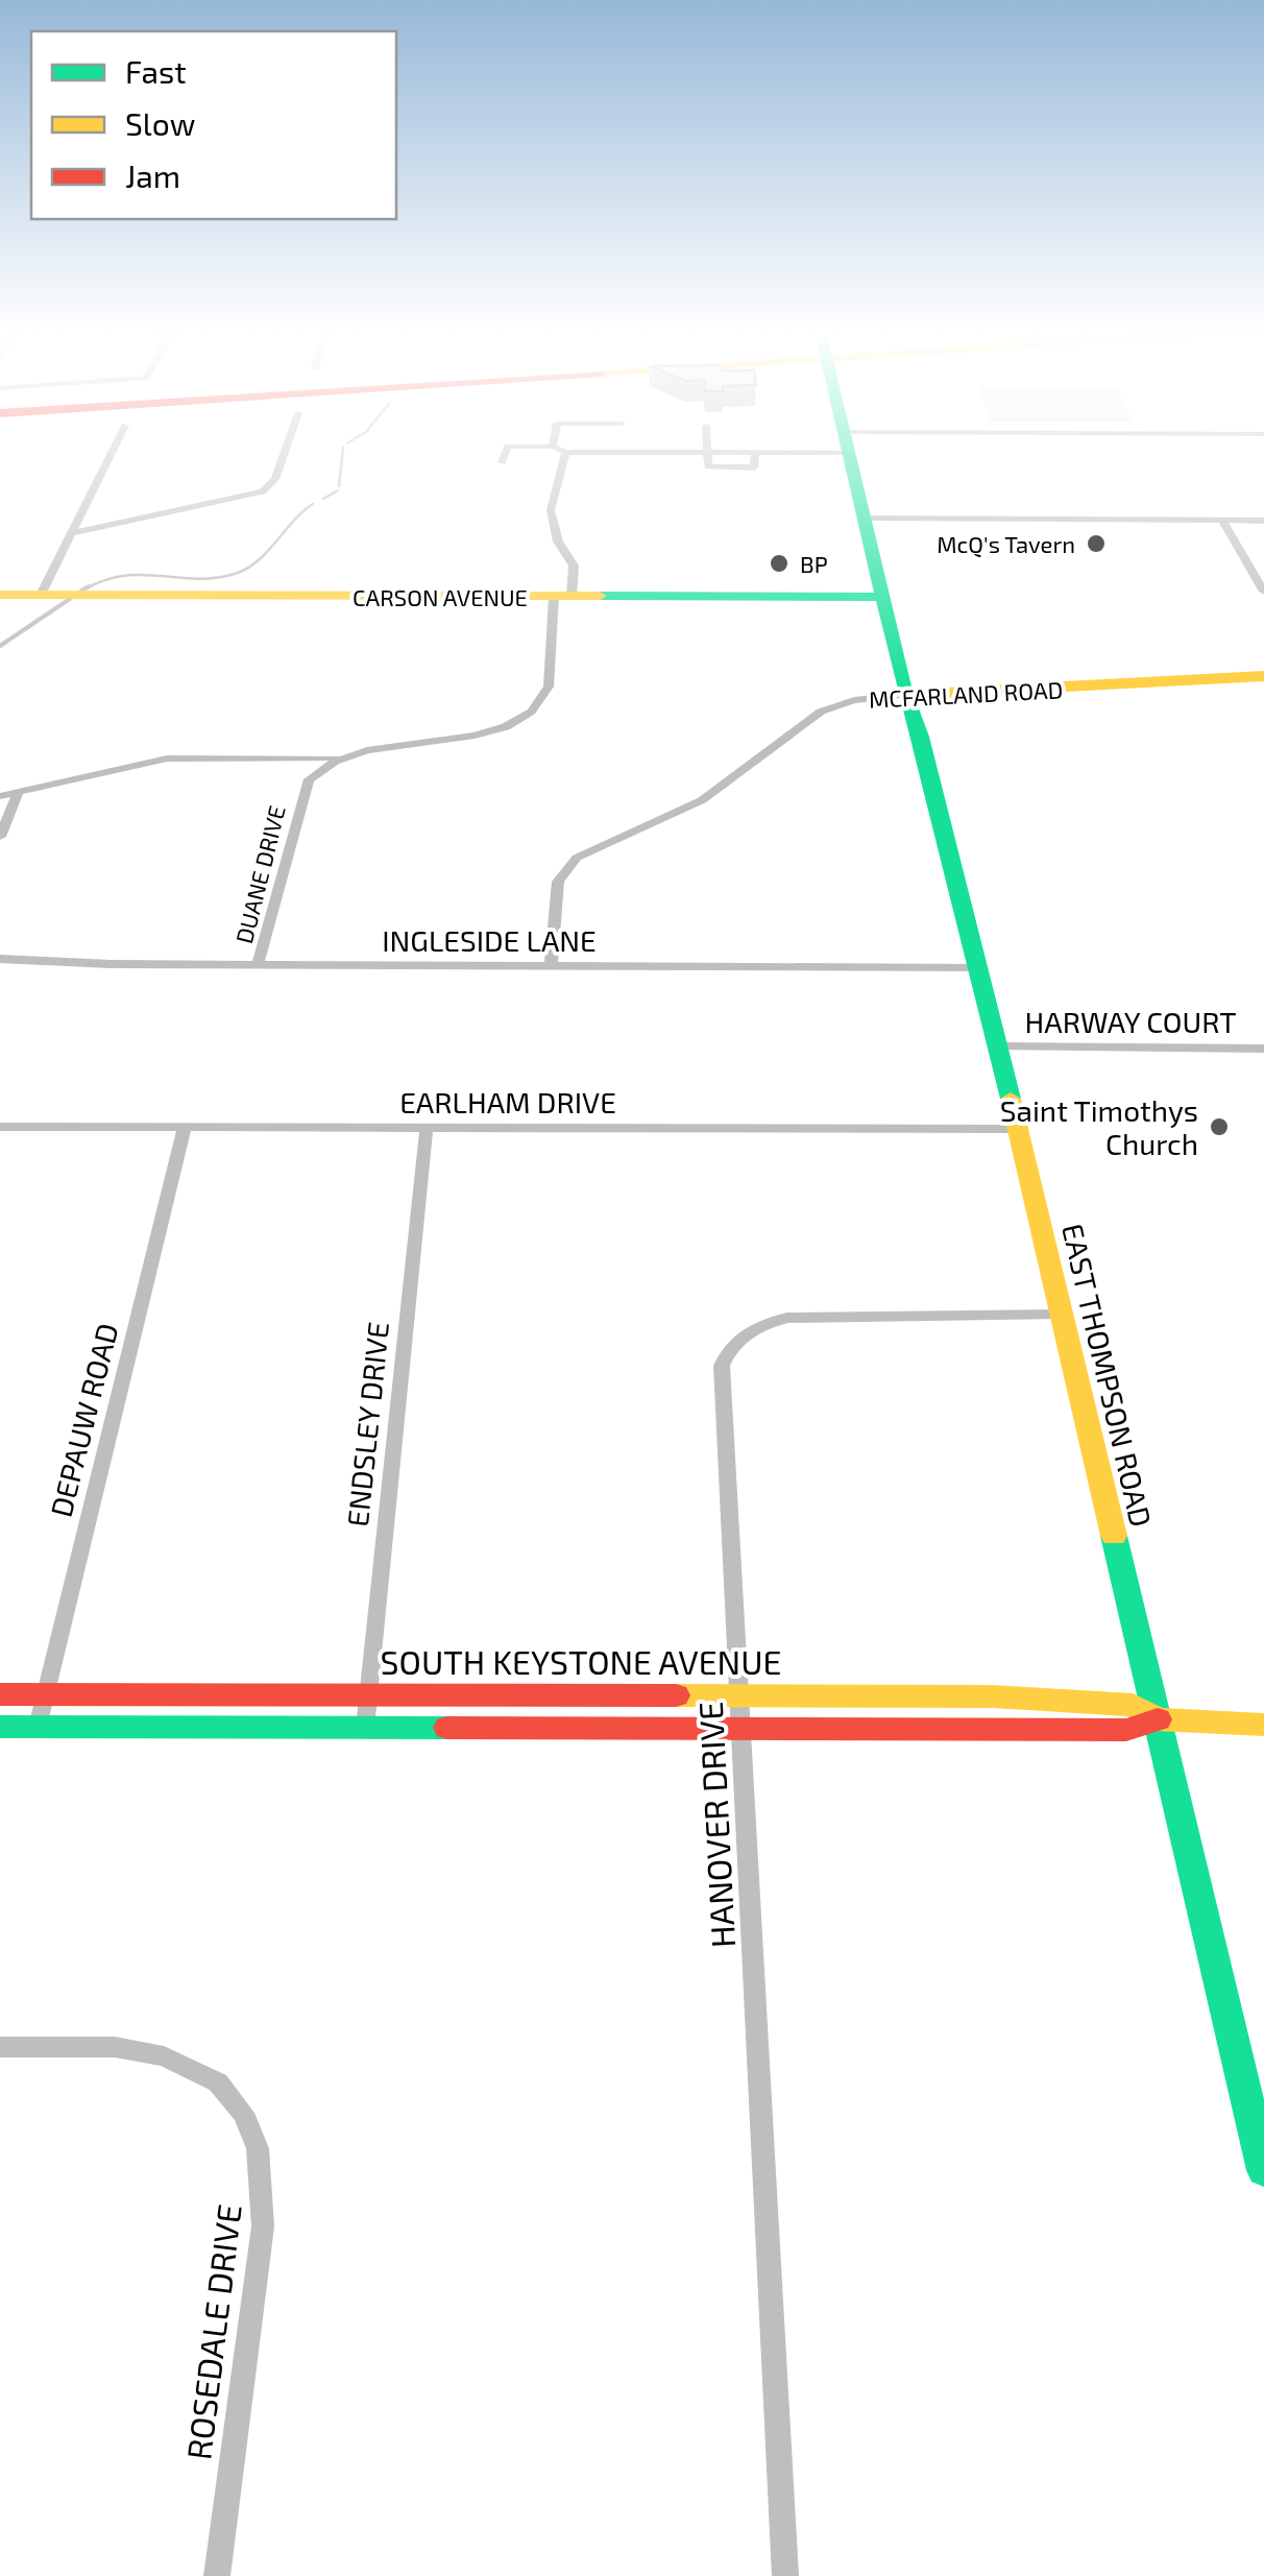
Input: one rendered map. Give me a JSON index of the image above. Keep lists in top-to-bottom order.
{
  "streets": {
    "main road": [
      "CARSON AVENUE",
      "MCFARLAND ROAD",
      "EAST THOMPSON ROAD",
      "SOUTH KEYSTONE AVENUE"
    ],
    "street": [
      "DUANE DRIVE",
      "INGLESIDE LANE",
      "HARWAY COURT",
      "EARLHAM DRIVE",
      "DEPAUW ROAD",
      "ENDSLEY DRIVE",
      "HANOVER DRIVE",
      "ROSEDALE DRIVE"
    ]
  },
  "crossings": [
    ["CARSON AVENUE", "DUANE DRIVE"],
    ["CARSON AVENUE", "EAST THOMPSON ROAD"],
    ["MCFARLAND ROAD", "INGLESIDE LANE"],
    ["MCFARLAND ROAD", "EAST THOMPSON ROAD"],
    ["DUANE DRIVE", "INGLESIDE LANE"],
    ["INGLESIDE LANE", "EAST THOMPSON ROAD"],
    ["HARWAY COURT", "EAST THOMPSON ROAD"],
    ["EARLHAM DRIVE", "EAST THOMPSON ROAD"],
    ["EARLHAM DRIVE", "DEPAUW ROAD"],
    ["EARLHAM DRIVE", "ENDSLEY DRIVE"],
    ["EAST THOMPSON ROAD", "SOUTH KEYSTONE AVENUE"],
    ["EAST THOMPSON ROAD", "HANOVER DRIVE"],
    ["DEPAUW ROAD", "SOUTH KEYSTONE AVENUE"],
    ["ENDSLEY DRIVE", "SOUTH KEYSTONE AVENUE"],
    ["SOUTH KEYSTONE AVENUE", "HANOVER DRIVE"]
  ],
  "places": ["McQ's Tavern", "BP", "Saint Timothys Church"],
  "legend": ["Fast", "Slow", "Jam"]
}
